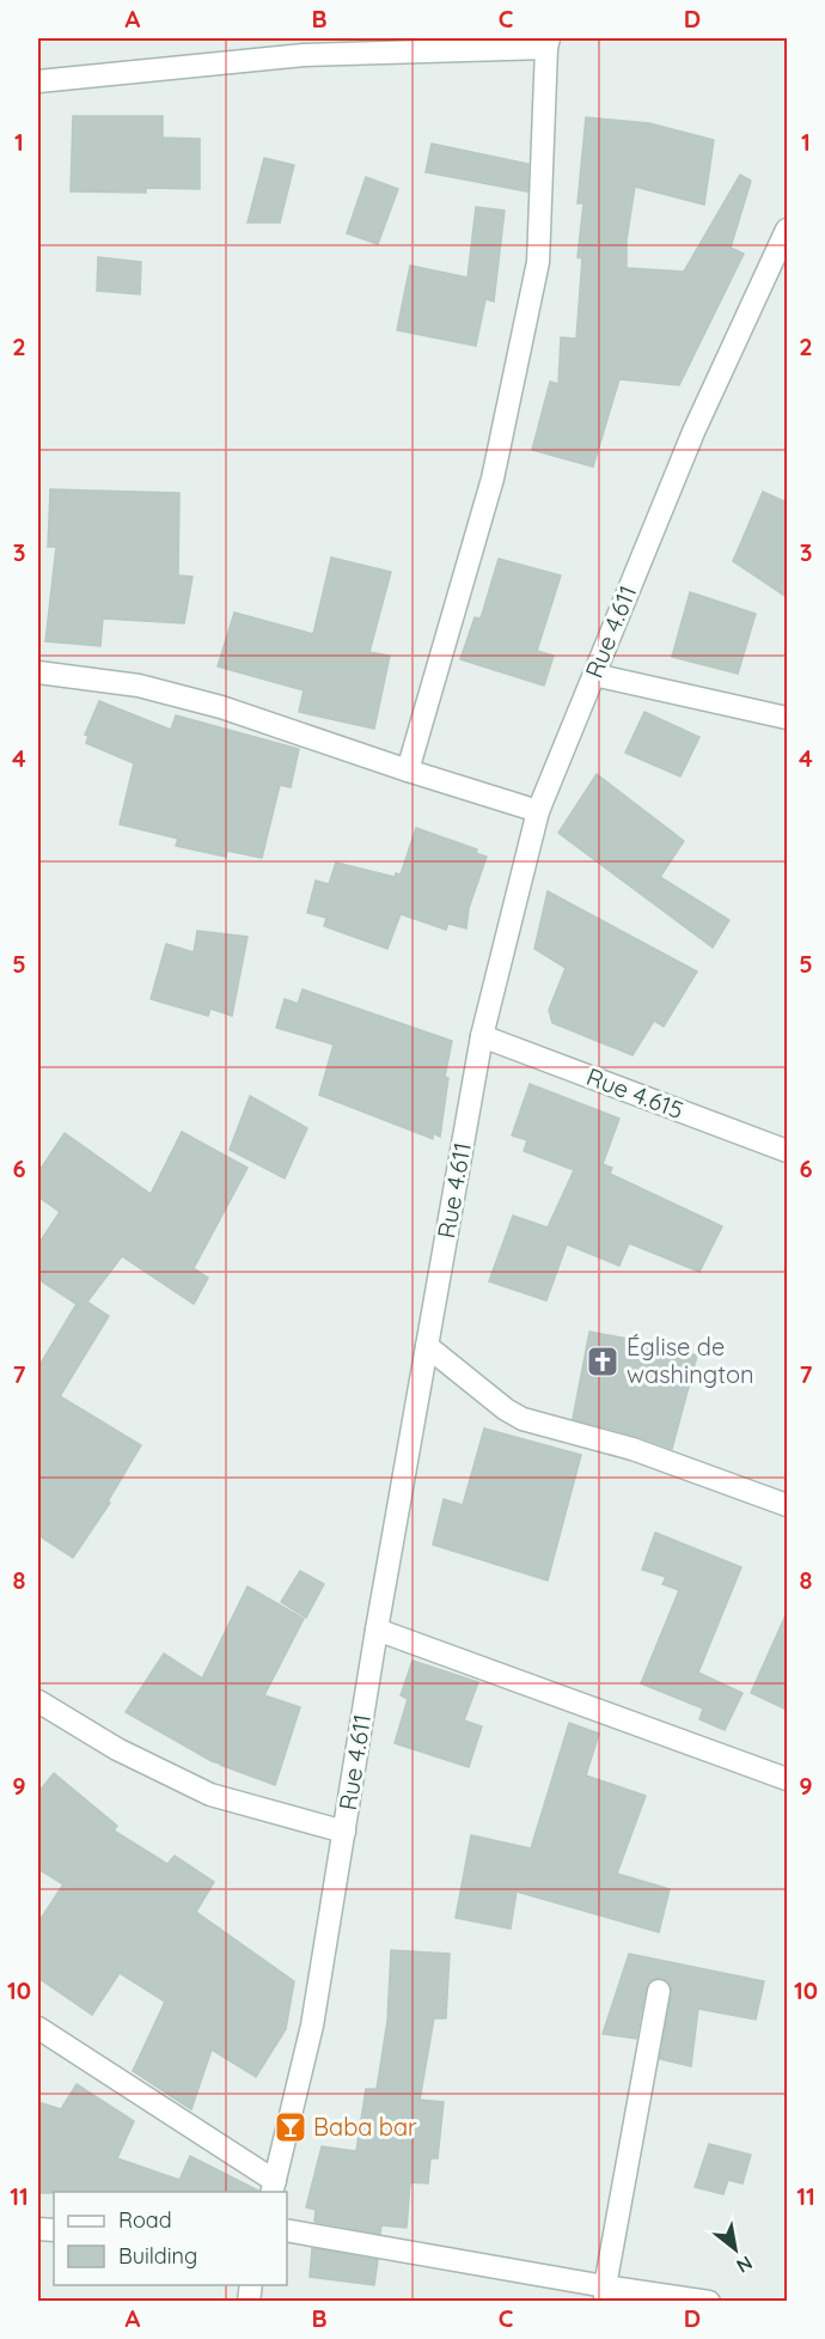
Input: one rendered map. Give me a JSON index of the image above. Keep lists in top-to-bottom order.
{
  "streets": {
    "street": ["Rue 4.611", "Rue 4.615"]
  },
  "crossings": [
    ["Rue 4.611", "Rue 4.615"]
  ],
  "places": {
    "church": ["Église de washington"],
    "bar": ["Baba bar"]
  },
  "legend": ["Road", "Building"],
  "north": "bottom right",
  "grid": {
    "columns": [
      "A",
      "B",
      "C",
      "D"
    ],
    "rows": [
      "1",
      "2",
      "3",
      "4",
      "5",
      "6",
      "7",
      "8",
      "9",
      "10",
      "11"
    ]
  }
}
